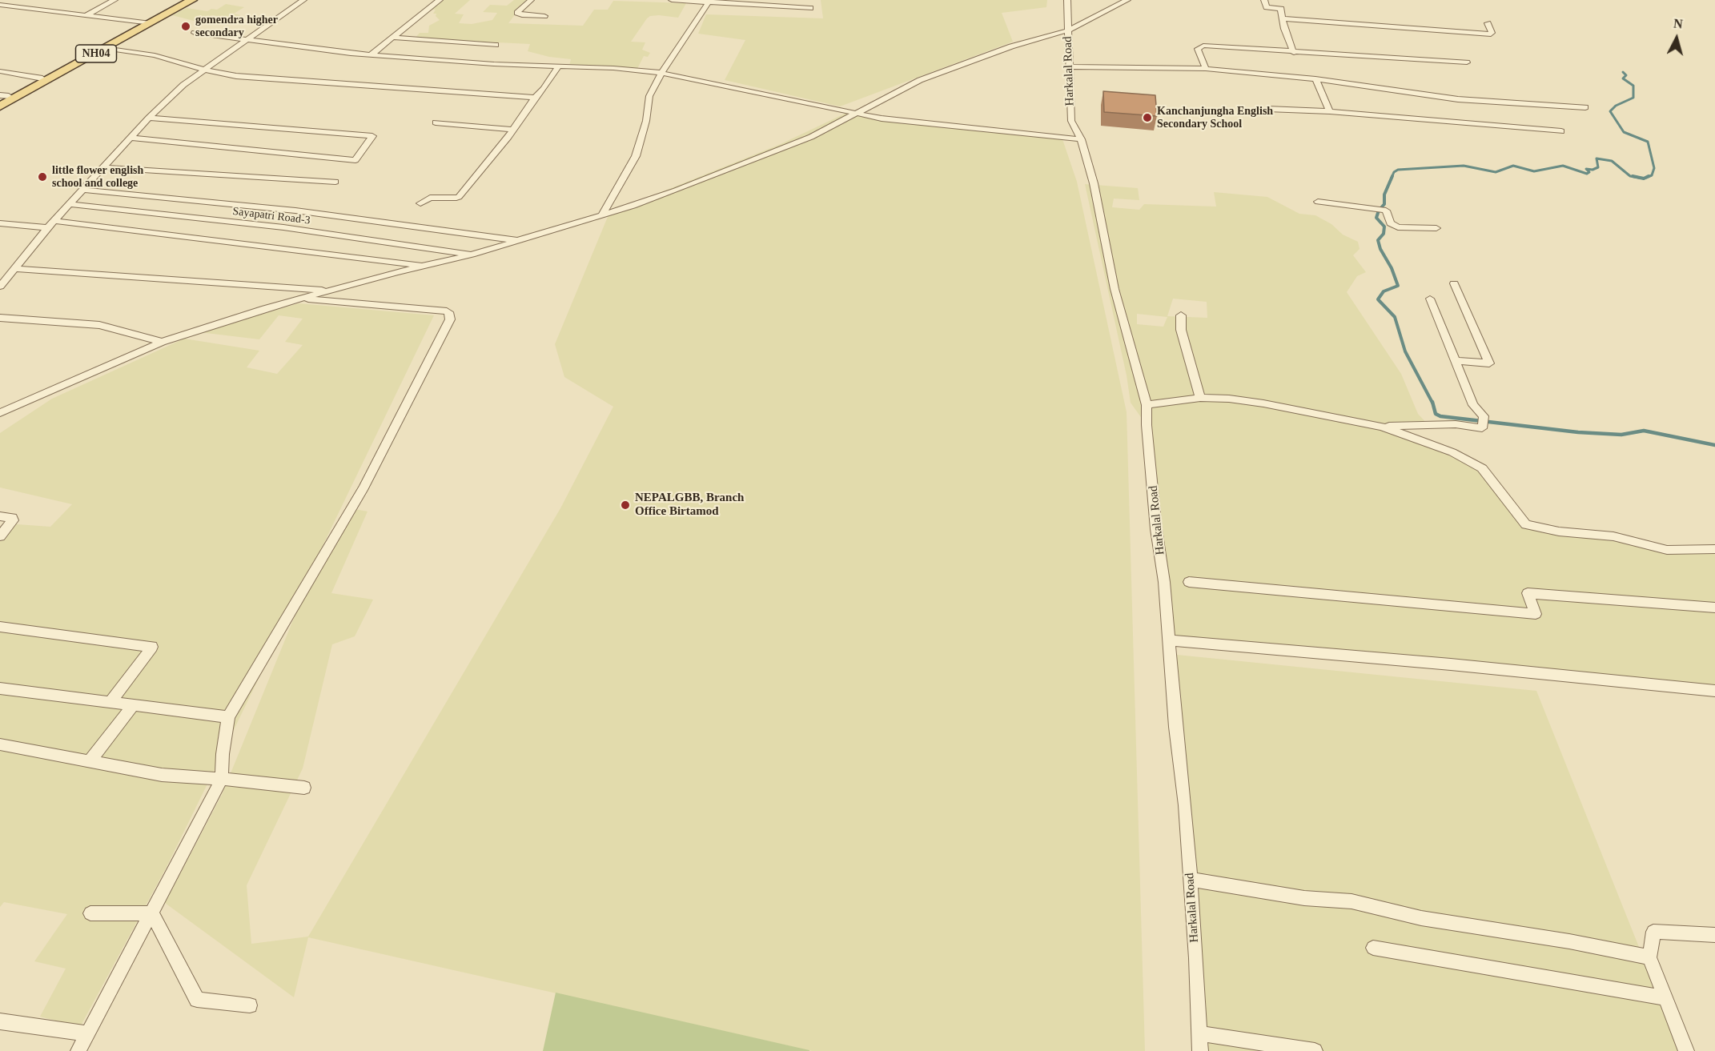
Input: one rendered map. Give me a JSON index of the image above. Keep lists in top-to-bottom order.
{
  "streets": {
    "main road": ["NH04"],
    "street": ["Harkalal Road", "Sayapatri Road-3"]
  },
  "places": [
    "gomendra higher secondary",
    "Kanchanjungha English Secondary School",
    "little flower english school and college",
    "NEPALGBB, Branch Office Birtamod"
  ],
  "north": "top"
}
